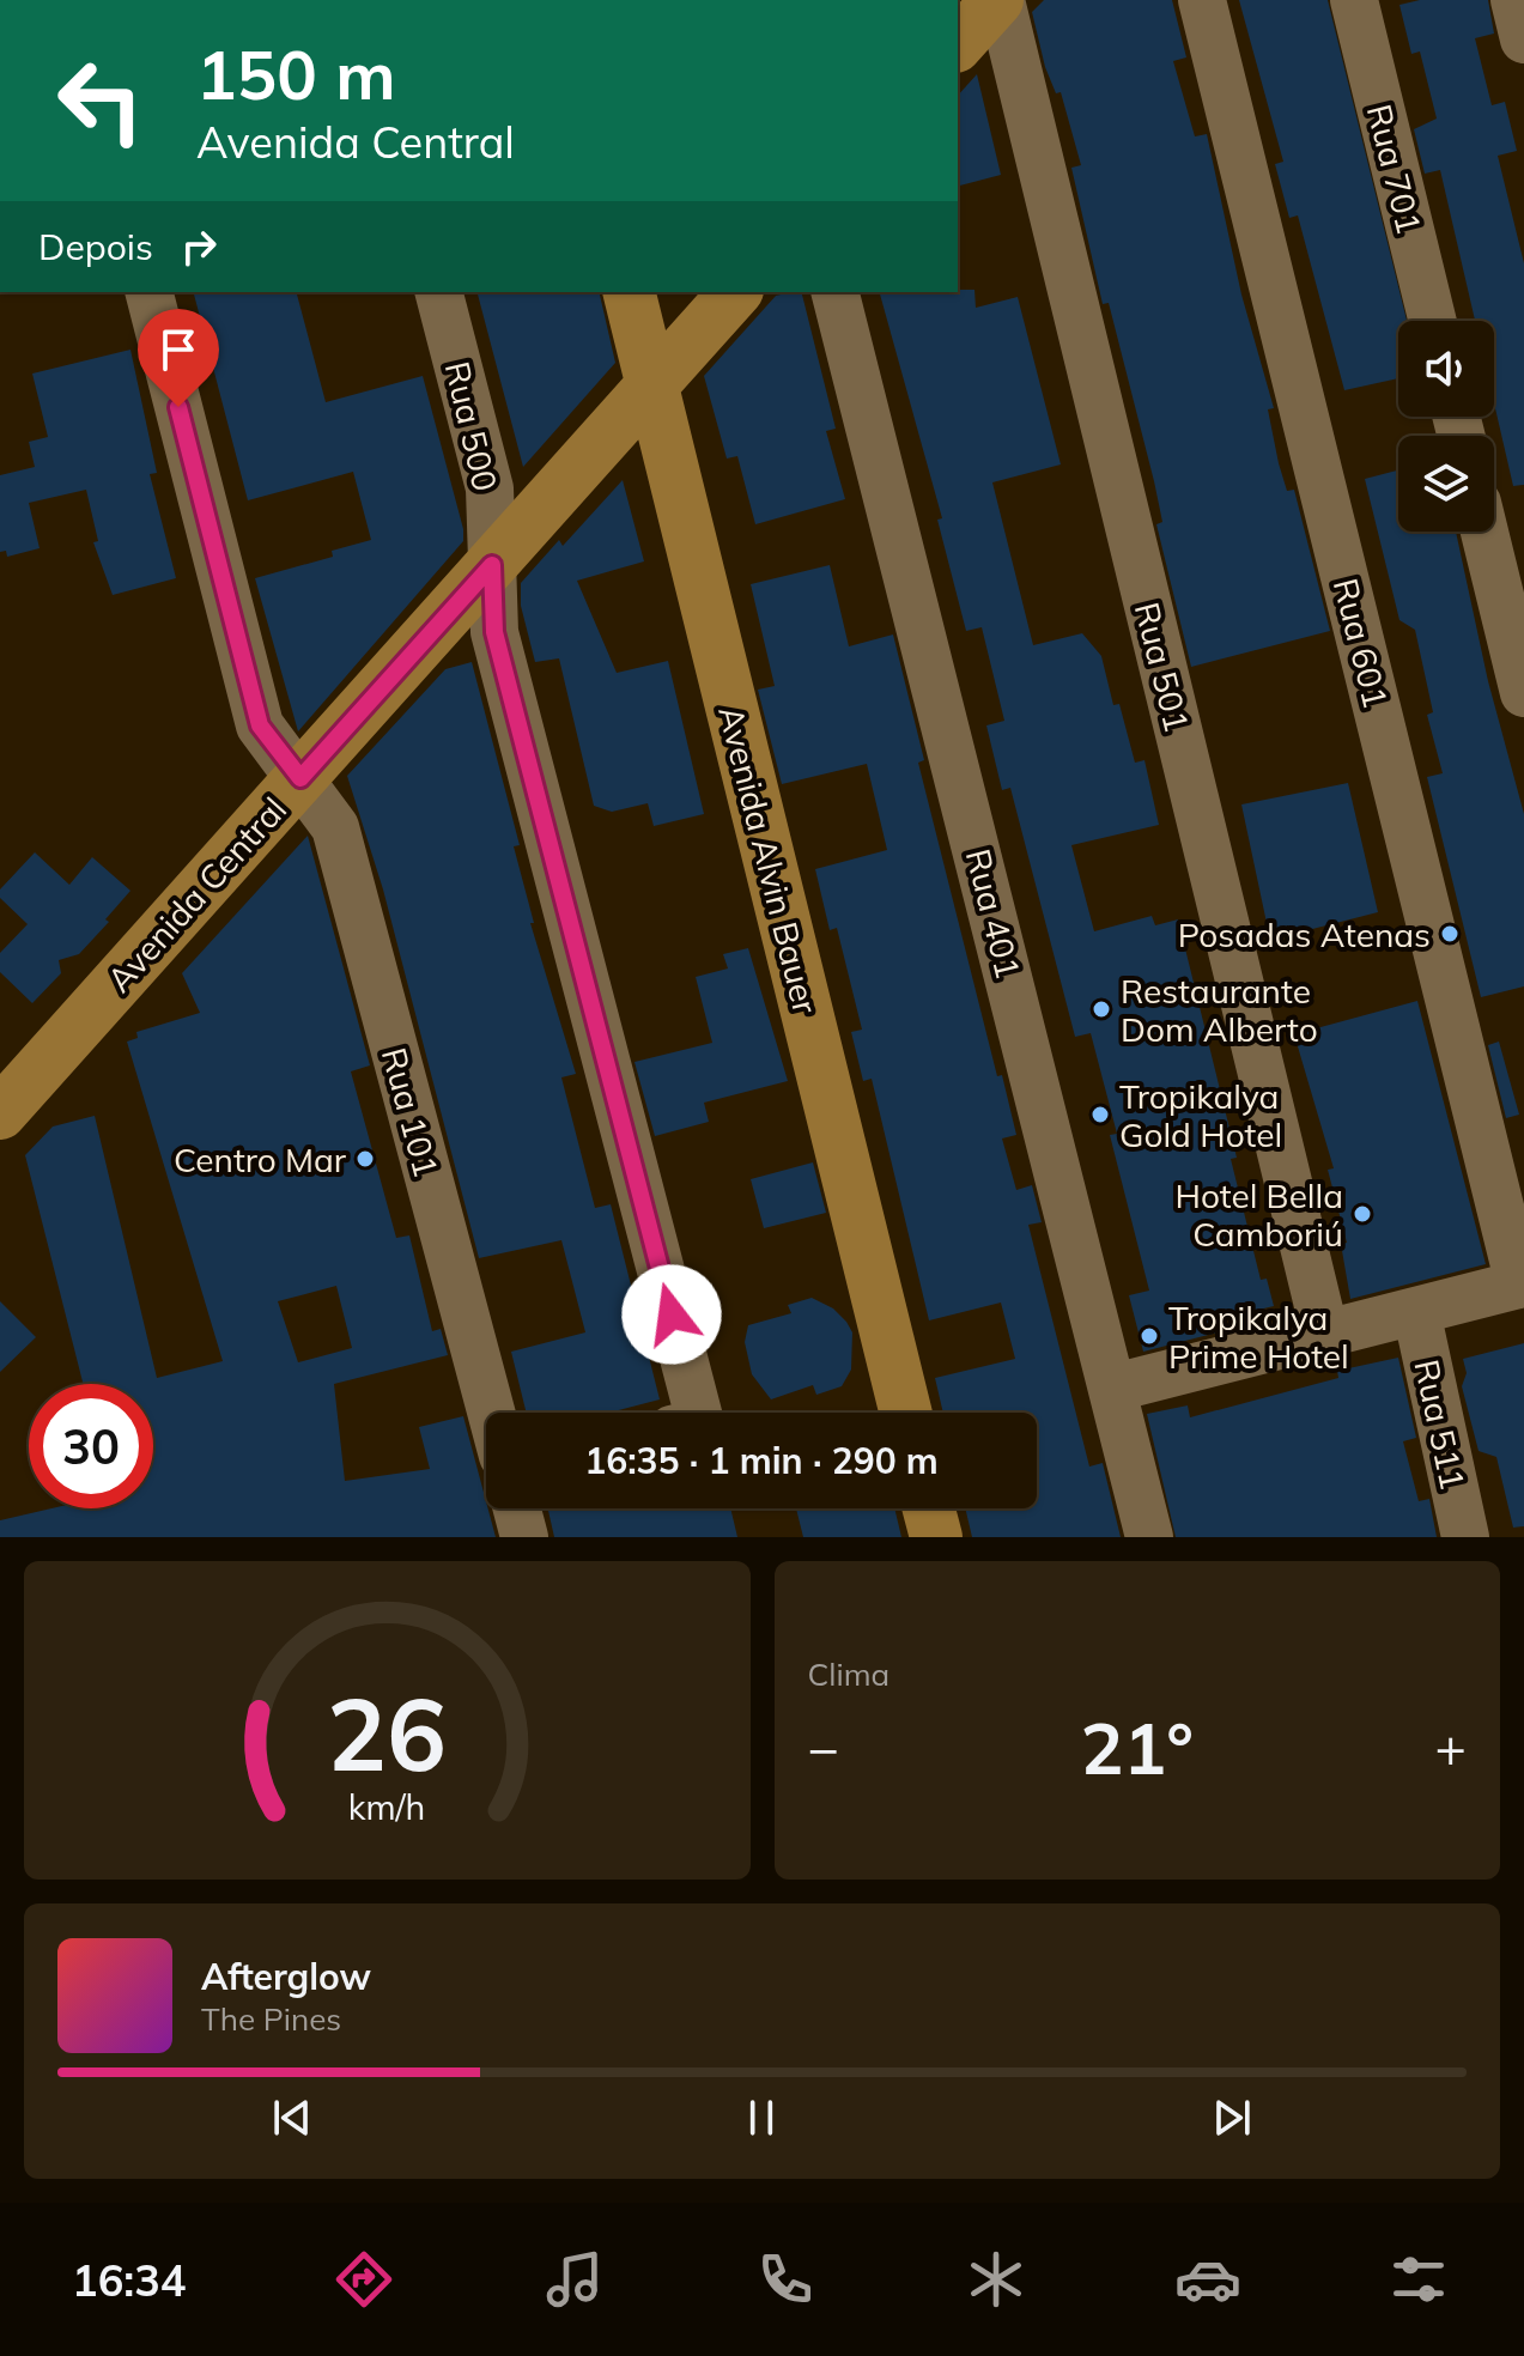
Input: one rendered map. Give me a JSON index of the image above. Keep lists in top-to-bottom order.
{
  "streets": {
    "main road": ["Avenida Alvin Bauer", "Avenida Central"],
    "street": [
      "Rua 701",
      "Rua 500",
      "Rua 601",
      "Rua 501",
      "Rua 401",
      "Rua 101",
      "Rua 511"
    ]
  },
  "crossings": [
    ["Rua 500", "Avenida Central"],
    ["Rua 601", "Rua 511"],
    ["Avenida Alvin Bauer", "Avenida Central"],
    ["Avenida Central", "Rua 101"]
  ],
  "places": [
    "Posadas Atenas",
    "Restaurante Dom Alberto",
    "Tropikalya Gold Hotel",
    "Centro Mar",
    "Hotel Bella Camboriú",
    "Tropikalya Prime Hotel"
  ],
  "page": {
    "turn": ["150 m", "Avenida Central"],
    "then": "Depois",
    "limit": "30",
    "trip": "16:35 · 1 min · 290 m",
    "tile": "Clima",
    "heat": ["−", "21°", "+"],
    "song": ["Afterglow", "The Pines"],
    "tabs": "16:34",
    "gauge": ["26", "km/h"]
  }
}
